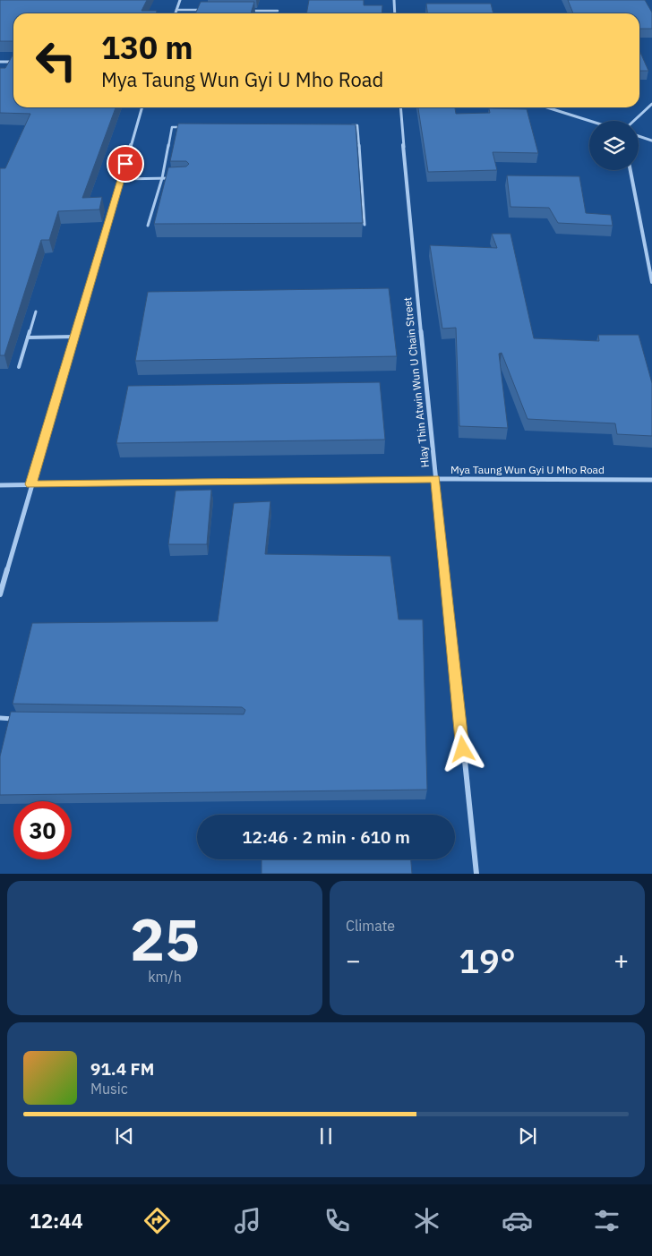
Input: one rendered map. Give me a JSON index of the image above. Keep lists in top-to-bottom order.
{
  "streets": {
    "street": ["Hlay Thin Atwin Wun U Chain Street", "Mya Taung Wun Gyi U Mho Road"]
  },
  "crossings": [
    ["Hlay Thin Atwin Wun U Chain Street", "Mya Taung Wun Gyi U Mho Road"]
  ],
  "page": {
    "turn": ["130 m", "Mya Taung Wun Gyi U Mho Road"],
    "limit": "30",
    "trip": "12:46 · 2 min · 610 m",
    "tile": [
      ["25", "km/h"],
      "Climate"
    ],
    "heat": ["−", "19°", "+"],
    "song": ["91.4 FM", "Music"],
    "tabs": "12:44"
  }
}
